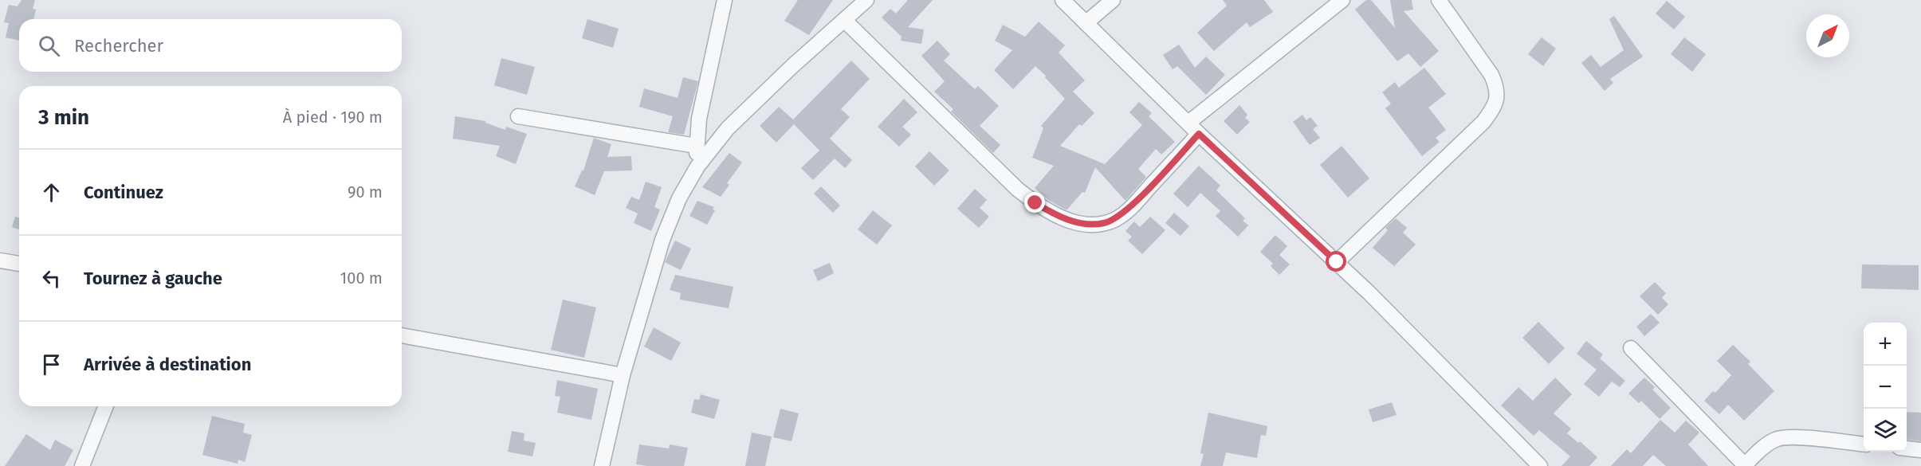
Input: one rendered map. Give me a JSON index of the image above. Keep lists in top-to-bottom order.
{
  "north": "top right",
  "page": {
    "search": "Rechercher",
    "heading": ["3 min", "À pied · 190 m"],
    "list": [
      ["Continuez", "90 m"],
      ["Tournez à gauche", "100 m"],
      "Arrivée à destination"
    ],
    "map_buttons": ["+", "−"]
  }
}
